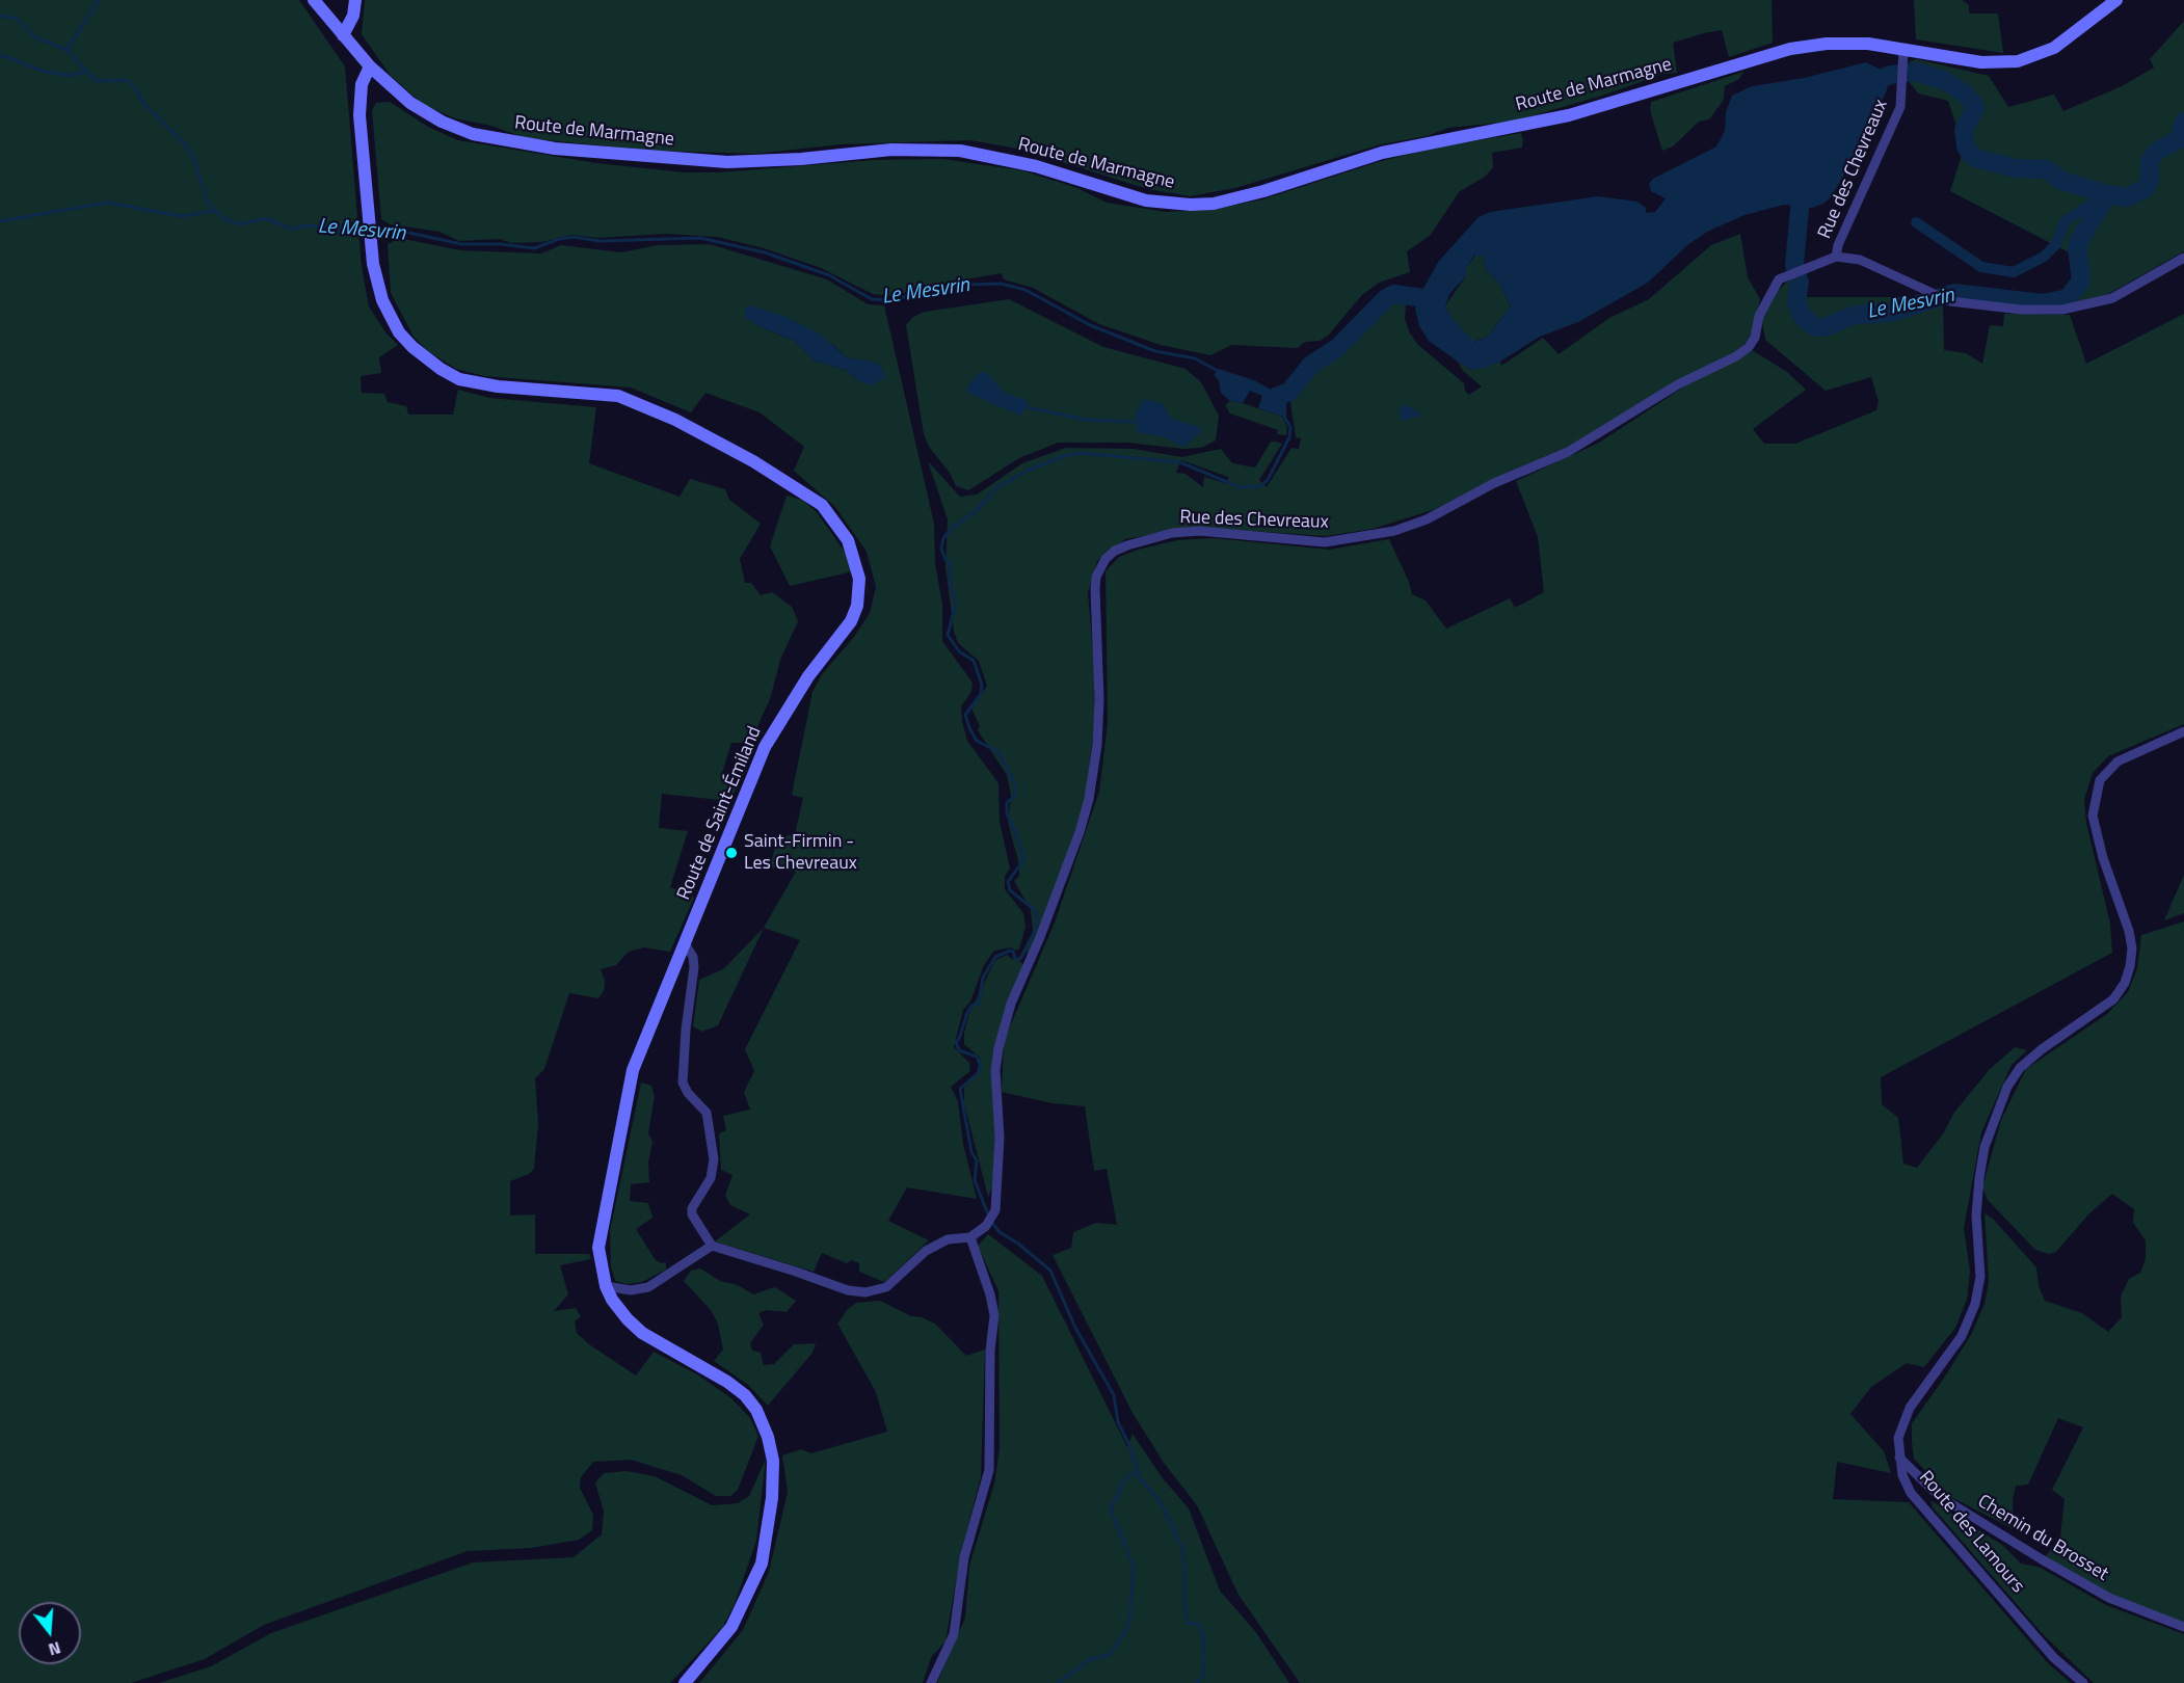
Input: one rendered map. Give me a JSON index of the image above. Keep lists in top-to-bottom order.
{
  "streets": {
    "main road": ["Route de Marmagne", "Route de Saint-Émiland"],
    "street": ["Rue des Chevreaux", "Route des Lamours", "Chemin du Brosset"]
  },
  "crossings": [
    ["Route de Marmagne", "Rue des Chevreaux"],
    ["Route de Marmagne", "Route de Saint-Émiland"],
    ["Route des Lamours", "Chemin du Brosset"]
  ],
  "water": ["Le Mesvrin"],
  "places": ["Saint-Firmin - Les Chevreaux"],
  "north": "bottom"
}
